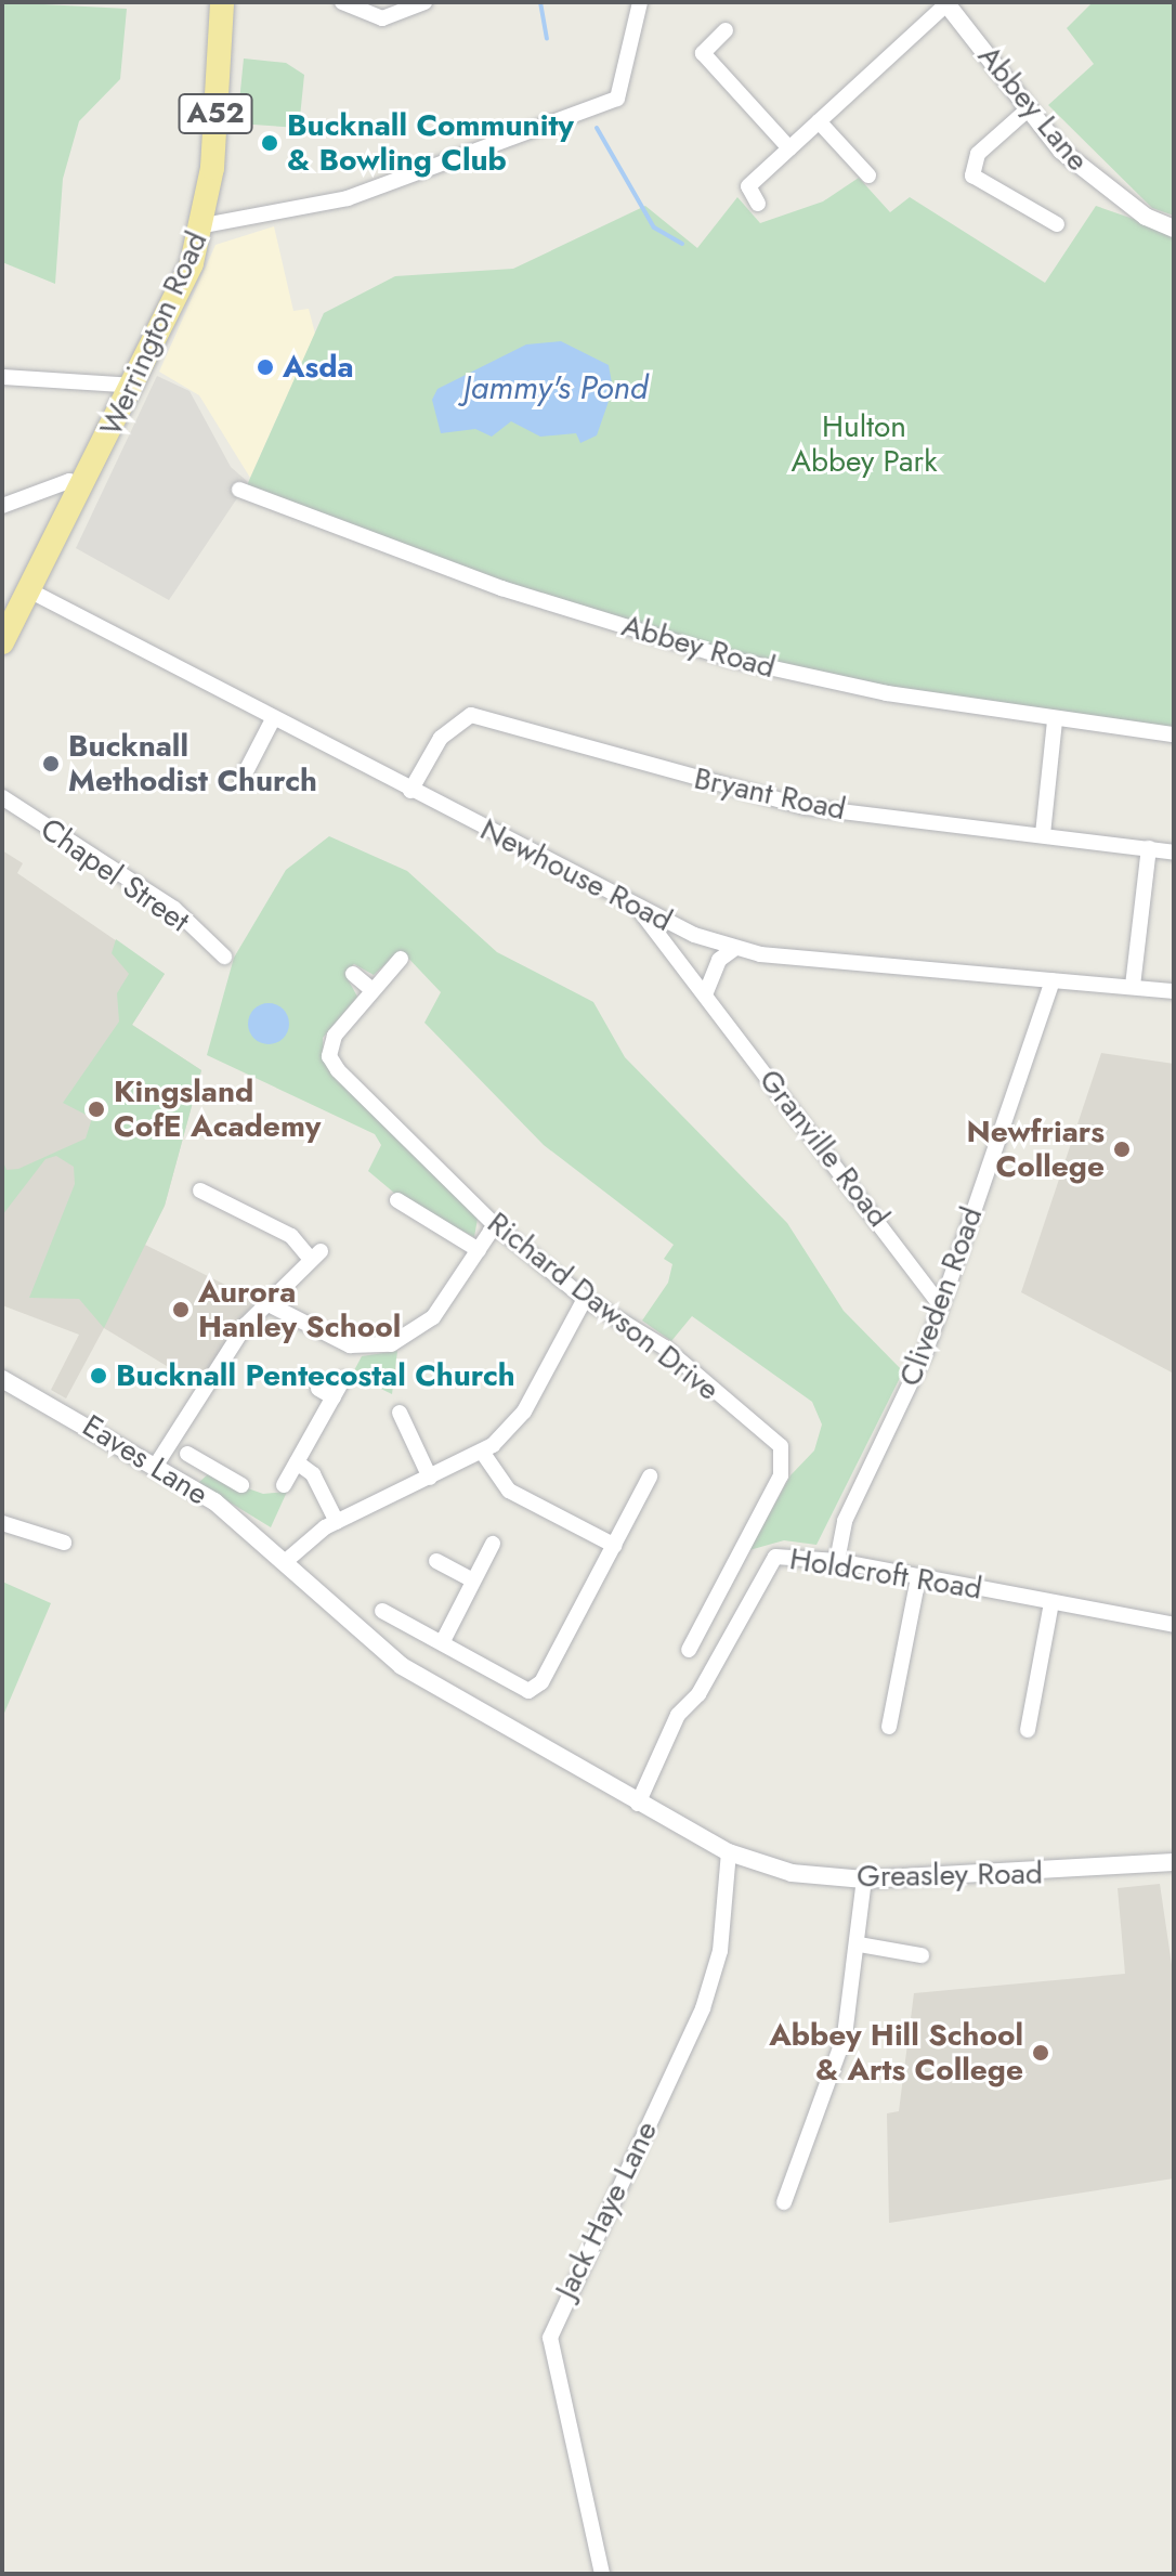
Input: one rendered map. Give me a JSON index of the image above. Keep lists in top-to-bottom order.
{
  "streets": {
    "highway": ["A52", "Werrington Road"],
    "street": [
      "Abbey Lane",
      "Abbey Road",
      "Bryant Road",
      "Chapel Street",
      "Newhouse Road",
      "Granville Road",
      "Cliveden Road",
      "Richard Dawson Drive",
      "Eaves Lane",
      "Holdcroft Road",
      "Greasley Road",
      "Jack Haye Lane"
    ]
  },
  "crossings": [
    ["Werrington Road", "Newhouse Road"],
    ["Bryant Road", "Newhouse Road"],
    ["Newhouse Road", "Granville Road"],
    ["Newhouse Road", "Cliveden Road"],
    ["Granville Road", "Cliveden Road"],
    ["Cliveden Road", "Holdcroft Road"],
    ["Eaves Lane", "Holdcroft Road"],
    ["Eaves Lane", "Greasley Road"],
    ["Holdcroft Road", "Greasley Road"],
    ["Greasley Road", "Jack Haye Lane"]
  ],
  "water": ["Jammy's Pond"],
  "parks": ["Hulton Abbey Park"],
  "places": [
    "Bucknall Community & Bowling Club",
    "Asda",
    "Bucknall Methodist Church",
    "Kingsland CofE Academy",
    "Newfriars College",
    "Aurora Hanley School",
    "Bucknall Pentecostal Church",
    "Abbey Hill School & Arts College"
  ]
}
